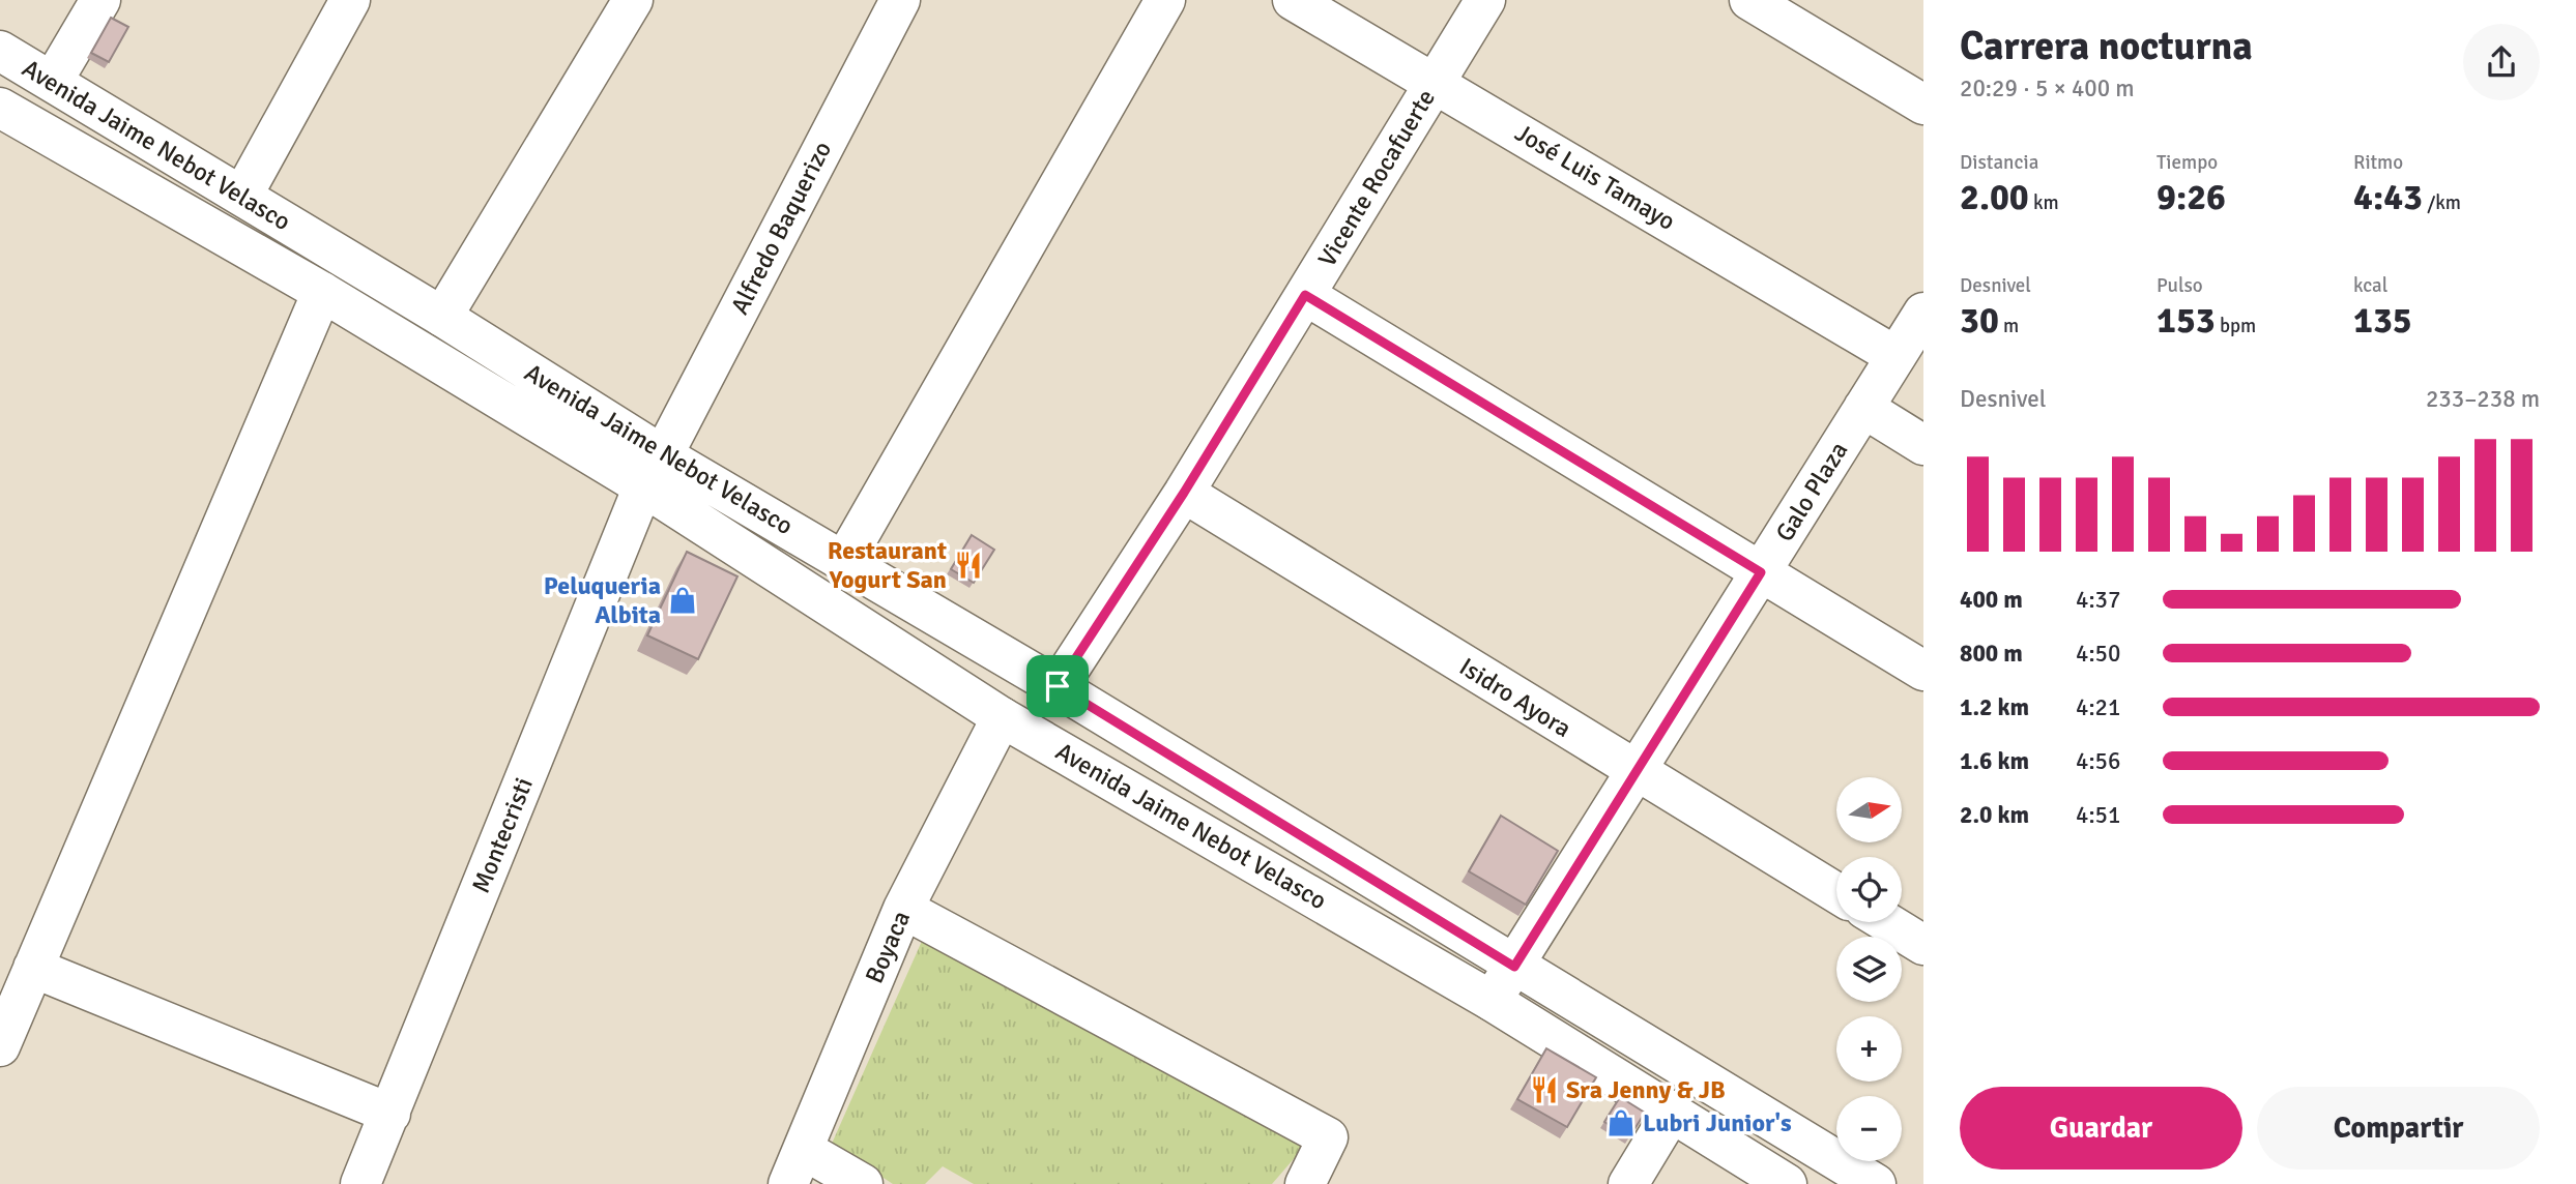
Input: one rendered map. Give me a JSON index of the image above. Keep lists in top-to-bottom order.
{
  "streets": {
    "street": [
      "Avenida Jaime Nebot Velasco",
      "José Luis Tamayo",
      "Vicente Rocafuerte",
      "Alfredo Baquerizo",
      "Galo Plaza",
      "Isidro Ayora",
      "Montecristi",
      "Boyaca"
    ]
  },
  "crossings": [
    ["Avenida Jaime Nebot Velasco", "Vicente Rocafuerte"],
    ["Avenida Jaime Nebot Velasco", "Alfredo Baquerizo"],
    ["Avenida Jaime Nebot Velasco", "Galo Plaza"],
    ["Avenida Jaime Nebot Velasco", "Montecristi"],
    ["Avenida Jaime Nebot Velasco", "Boyaca"],
    ["José Luis Tamayo", "Vicente Rocafuerte"],
    ["José Luis Tamayo", "Galo Plaza"],
    ["Vicente Rocafuerte", "Isidro Ayora"],
    ["Alfredo Baquerizo", "Montecristi"],
    ["Galo Plaza", "Isidro Ayora"]
  ],
  "places": {
    "restaurant": ["Restaurant Yogurt San", "Sra Jenny & JB"],
    "shop": ["Peluqueria Albita", "Lubri Junior's"]
  },
  "north": "right",
  "page": {
    "heading": ["Carrera nocturna", "20:29 · 5 × 400 m"],
    "stats": [
      ["Distancia", "2.00 km"],
      ["Tiempo", "9:26"],
      ["Ritmo", "4:43 /km"],
      ["Desnivel", "30 m"],
      ["Pulso", "153 bpm"],
      ["kcal", "135"]
    ],
    "chart": ["Desnivel", "233–238 m"],
    "list": [
      {
        "name": "400 m",
        "note": "4:37"
      },
      {
        "name": "800 m",
        "note": "4:50"
      },
      {
        "name": "1.2 km",
        "note": "4:21"
      },
      {
        "name": "1.6 km",
        "note": "4:56"
      },
      {
        "name": "2.0 km",
        "note": "4:51"
      }
    ],
    "map_buttons": ["+", "−"],
    "buttons": ["Guardar", "Compartir"]
  }
}
